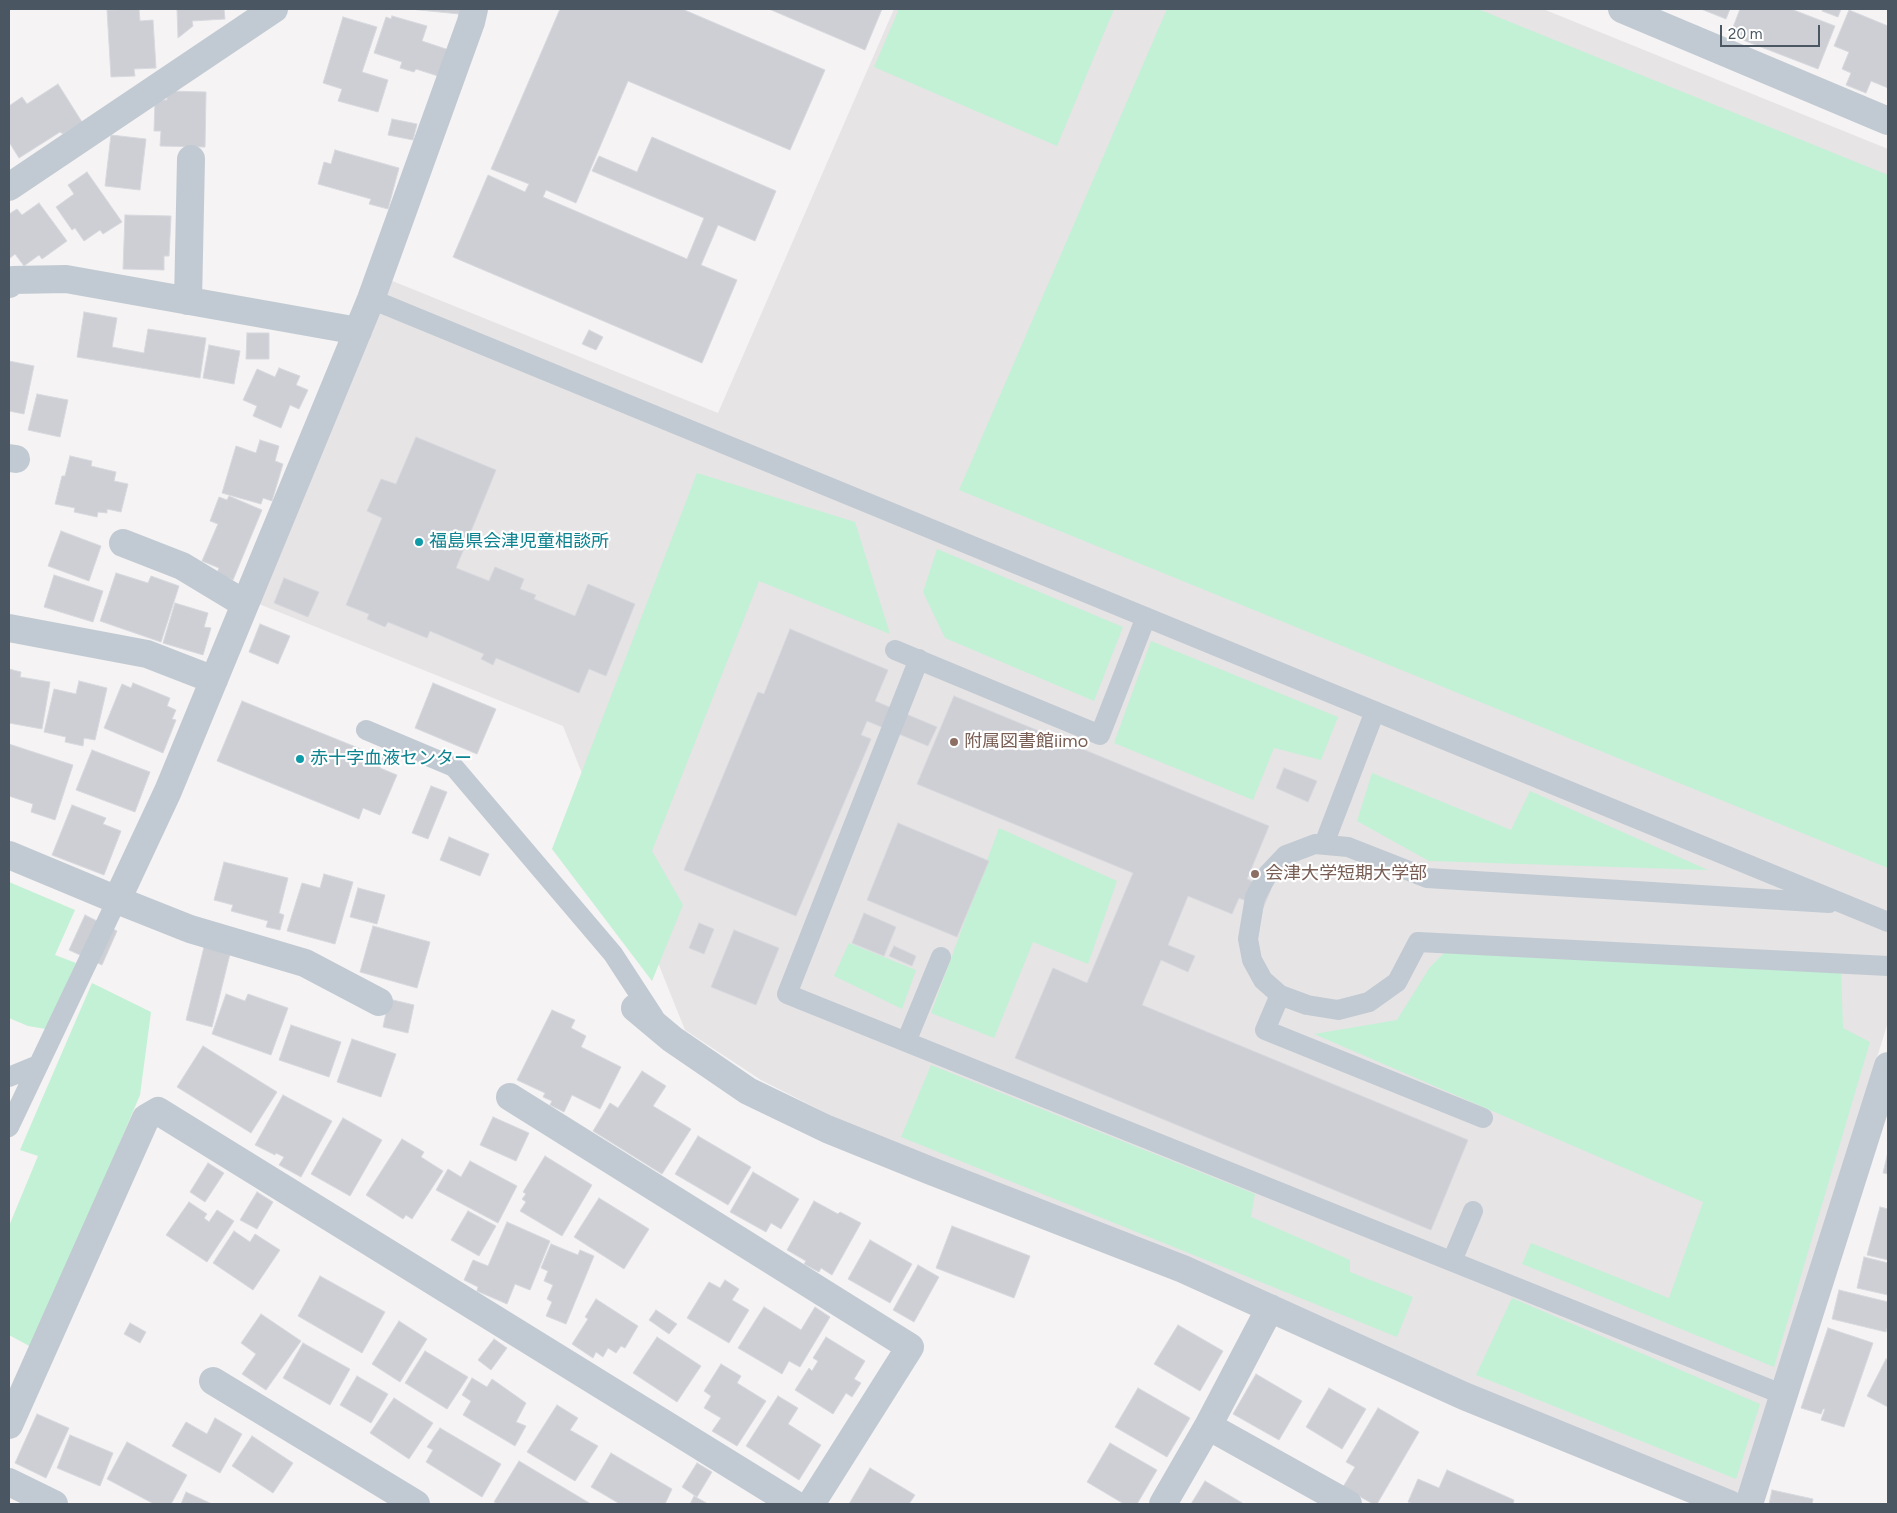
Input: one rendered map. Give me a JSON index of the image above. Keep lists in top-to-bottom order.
{
  "places": [
    "福島県会津児童相談所",
    "附属図書館iimo",
    "赤十字血液センター",
    "会津大学短期大学部"
  ],
  "scale_bar": "20 m"
}
